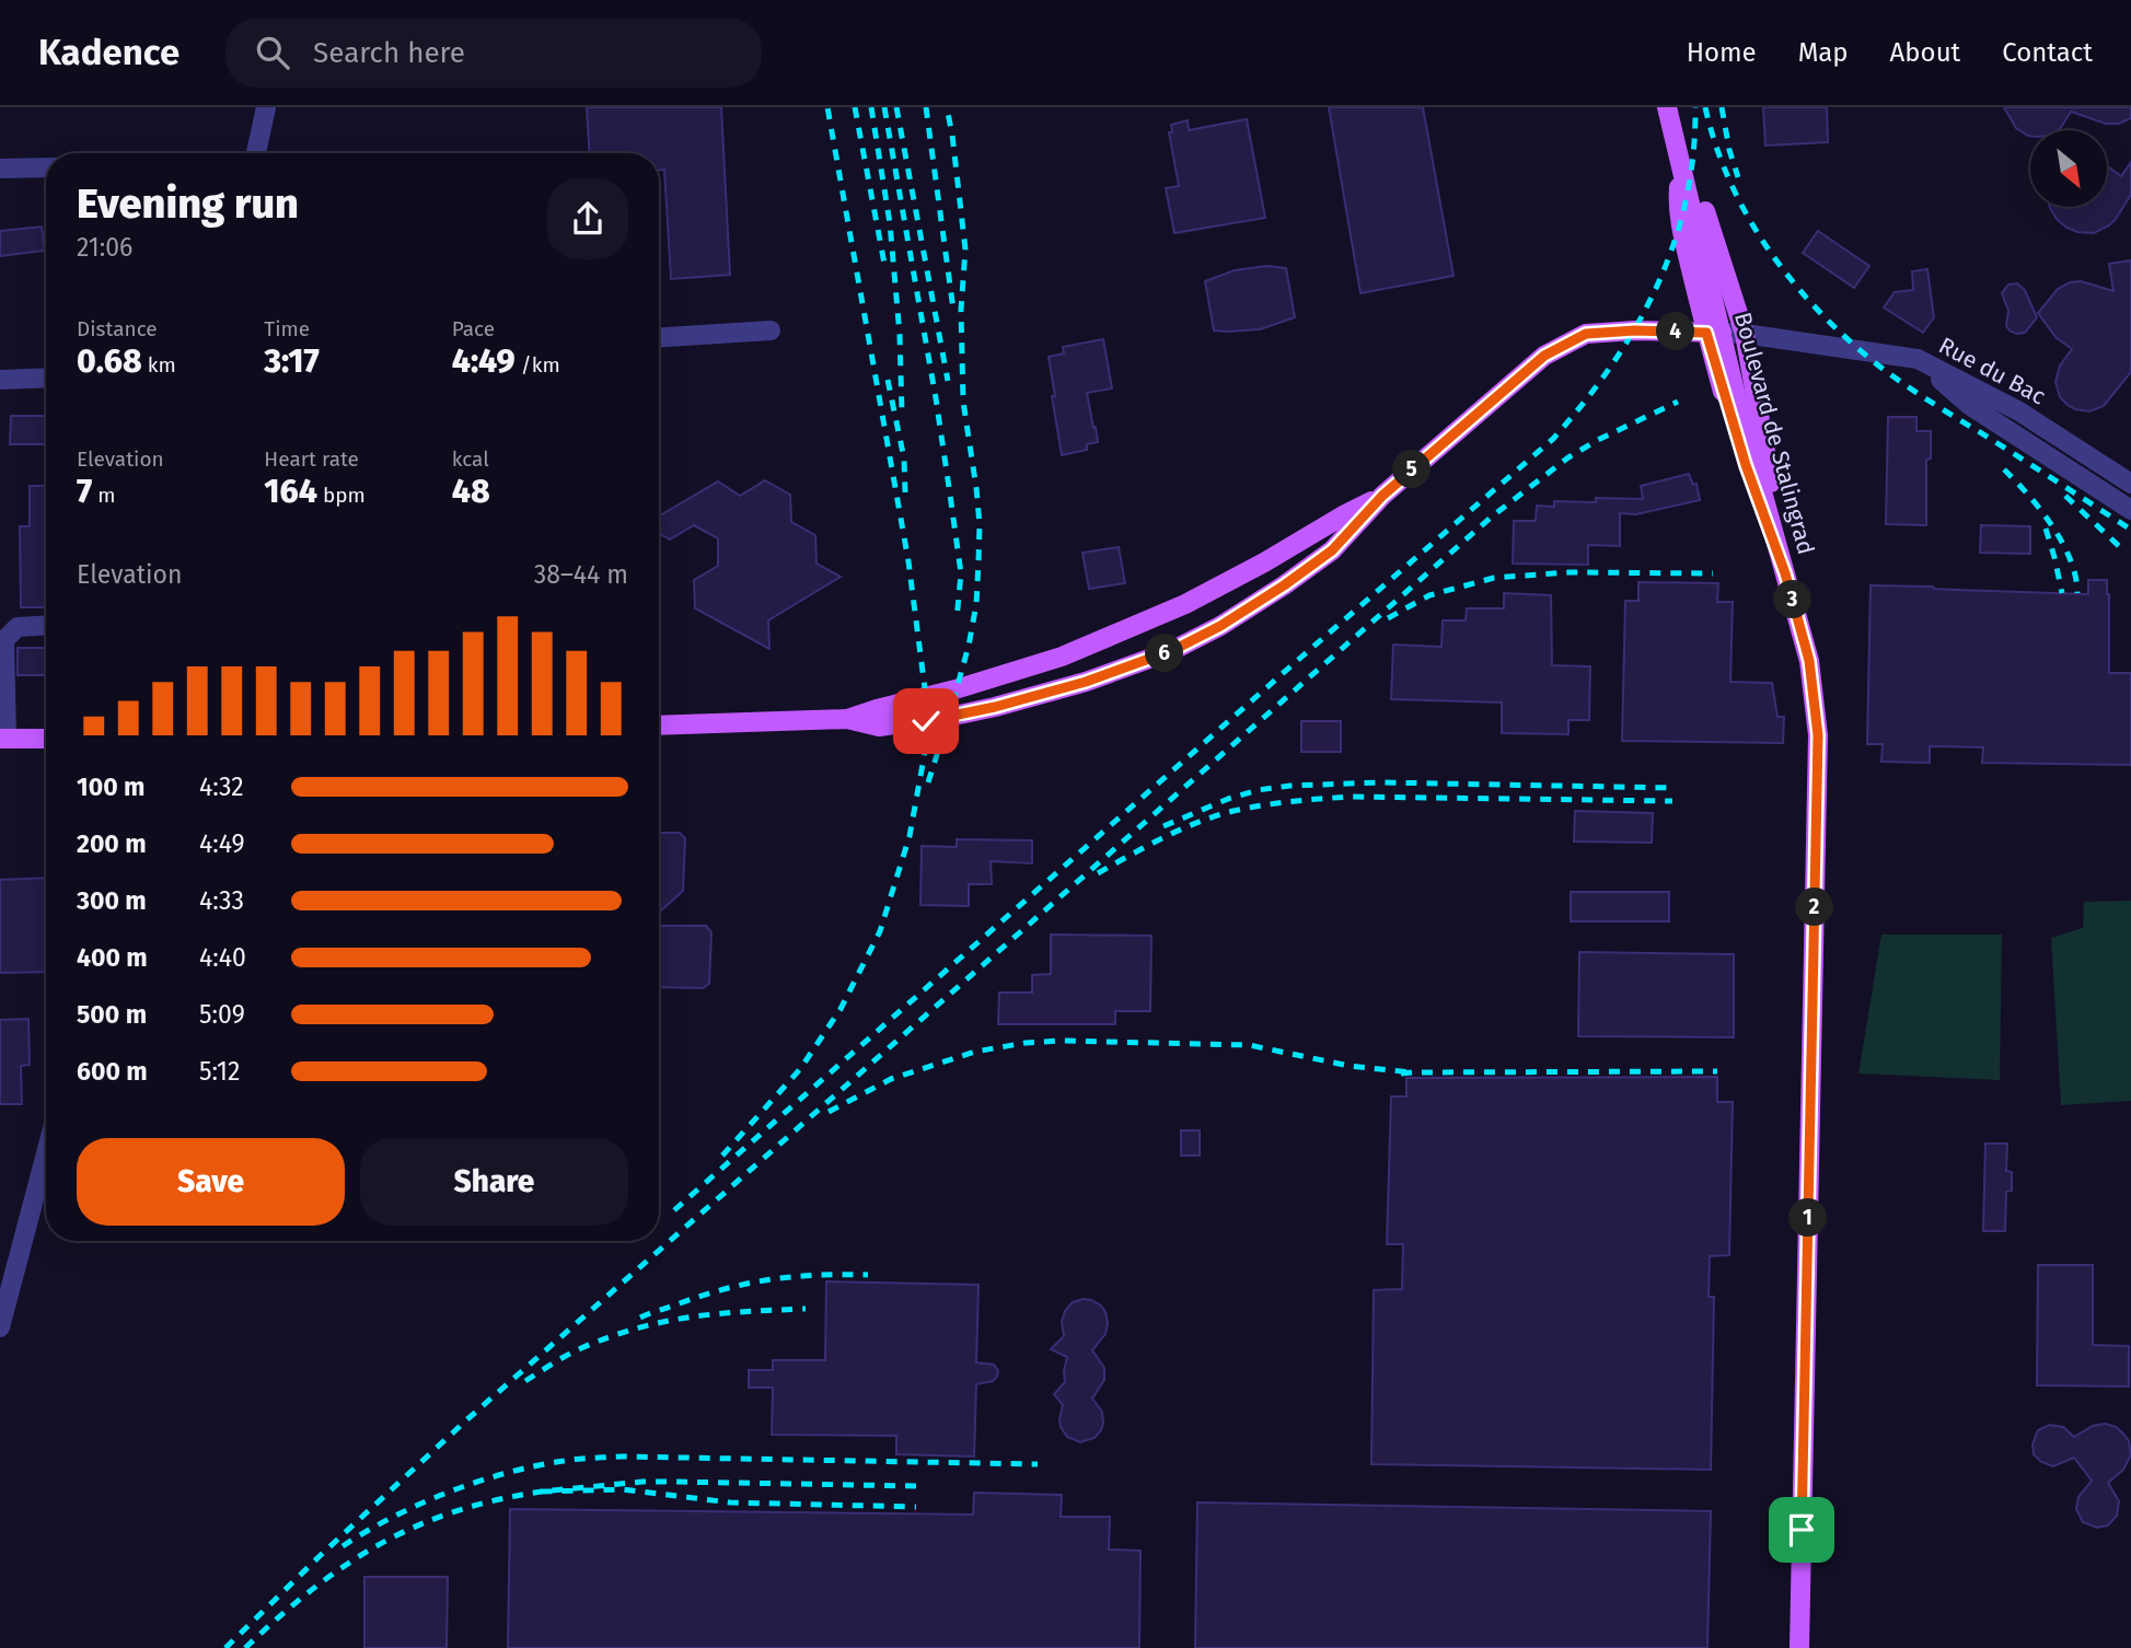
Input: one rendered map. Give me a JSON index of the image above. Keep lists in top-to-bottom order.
{
  "streets": {
    "main road": ["Boulevard de Stalingrad"],
    "street": ["Rue du Bac"]
  },
  "crossings": [
    ["Rue du Bac", "Boulevard de Stalingrad"]
  ],
  "north": "bottom right",
  "page": {
    "header": "Kadence",
    "search": "Search here",
    "nav": [
      "Home",
      "Map",
      "About",
      "Contact"
    ],
    "heading": ["Evening run", "21:06"],
    "stats": [
      ["Distance", "0.68 km"],
      ["Time", "3:17"],
      ["Pace", "4:49 /km"],
      ["Elevation", "7 m"],
      ["Heart rate", "164 bpm"],
      ["kcal", "48"]
    ],
    "pins": [
      "4",
      "5",
      "3",
      "6",
      "2",
      "1"
    ],
    "chart": ["Elevation", "38–44 m"],
    "list": [
      {
        "name": "100 m",
        "note": "4:32"
      },
      {
        "name": "200 m",
        "note": "4:49"
      },
      {
        "name": "300 m",
        "note": "4:33"
      },
      {
        "name": "400 m",
        "note": "4:40"
      },
      {
        "name": "500 m",
        "note": "5:09"
      },
      {
        "name": "600 m",
        "note": "5:12"
      }
    ],
    "buttons": ["Save", "Share"]
  }
}
